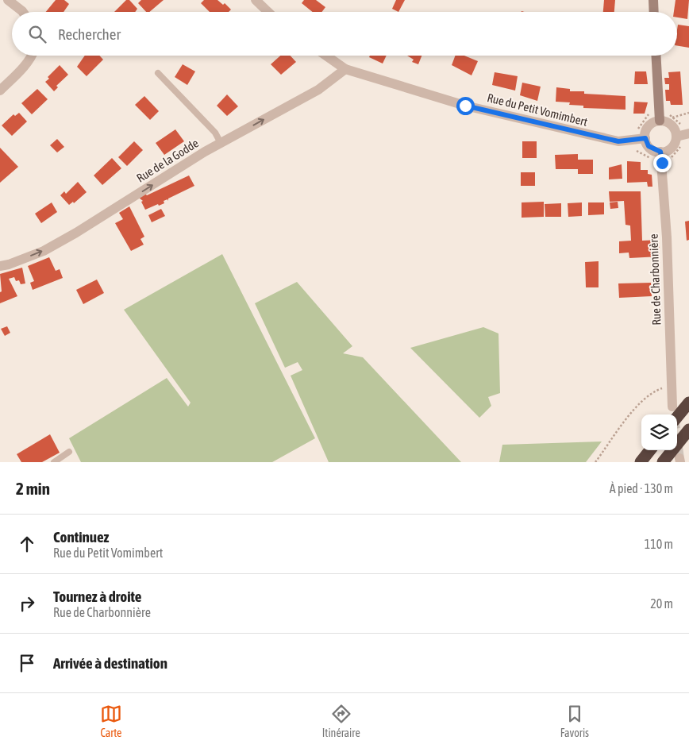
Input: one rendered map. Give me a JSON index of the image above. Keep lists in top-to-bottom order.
{
  "streets": {
    "street": ["Rue du Petit Vomimbert", "Rue de la Godde", "Rue de Charbonnière"]
  },
  "crossings": [
    ["Rue du Petit Vomimbert", "Rue de la Godde"],
    ["Rue du Petit Vomimbert", "Rue de Charbonnière"]
  ],
  "one_way": ["Rue de la Godde"],
  "page": {
    "search": "Rechercher",
    "heading": ["2 min", "À pied · 130 m"],
    "list": [
      ["Continuez", "Rue du Petit Vomimbert", "110 m"],
      ["Tournez à droite", "Rue de Charbonnière", "20 m"],
      "Arrivée à destination"
    ],
    "nav": ["Carte", "Itinéraire", "Favoris"]
  }
}
